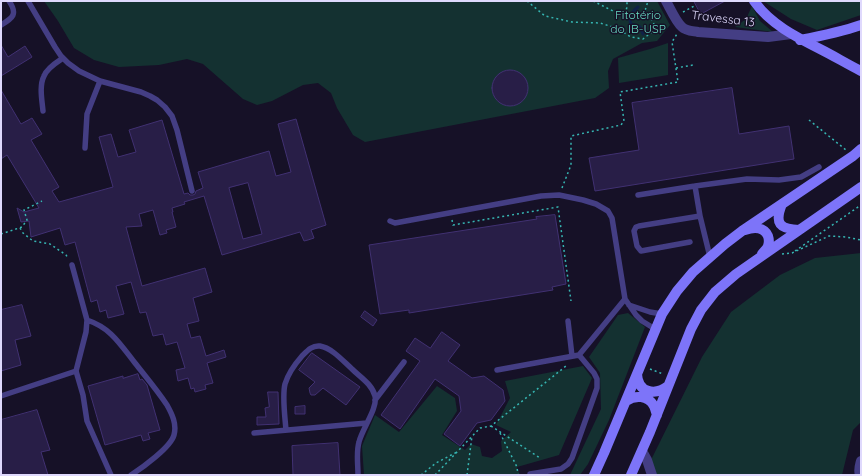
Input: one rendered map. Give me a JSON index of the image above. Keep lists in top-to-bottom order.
{
  "streets": {
    "street": ["Travessa 13"]
  },
  "parks": ["Fitotério do IB-USP"]
}
